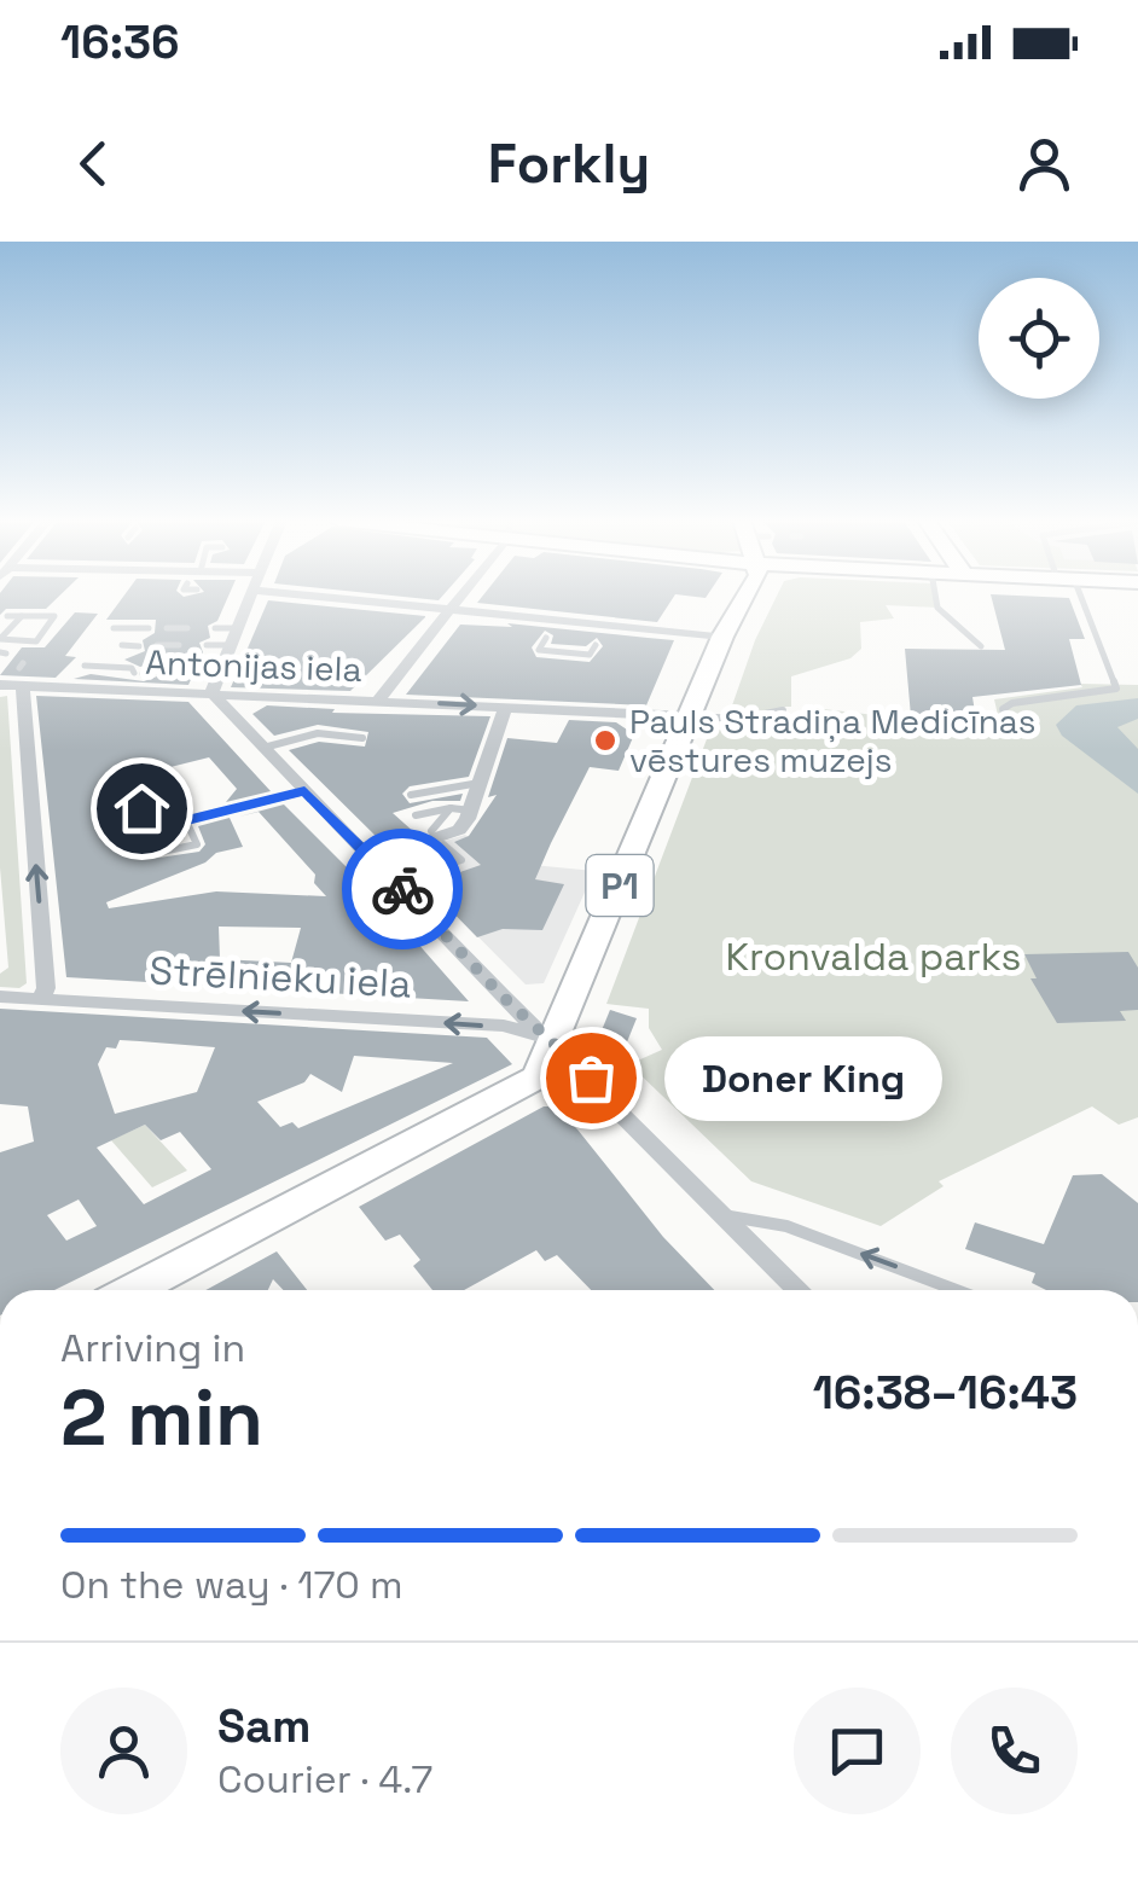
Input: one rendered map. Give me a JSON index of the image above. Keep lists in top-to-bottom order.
{
  "streets": {
    "main road": ["P1"],
    "street": ["Antonijas iela", "Strēlnieku iela"]
  },
  "crossings": [
    ["Antonijas iela", "P1"],
    ["P1", "Strēlnieku iela"]
  ],
  "one_way": ["Strēlnieku iela"],
  "parks": ["Kronvalda parks"],
  "places": ["Pauls Stradiņa Medicīnas vēstures muzejs", "Doner King"],
  "page": {
    "status": "16:36",
    "header": "Forkly",
    "bubble": "Doner King",
    "heading": ["2 min", "Arriving in", "16:38–16:43"],
    "panel": ["Sam", "Courier · 4.7"],
    "bar": "On the way · 170 m"
  }
}
